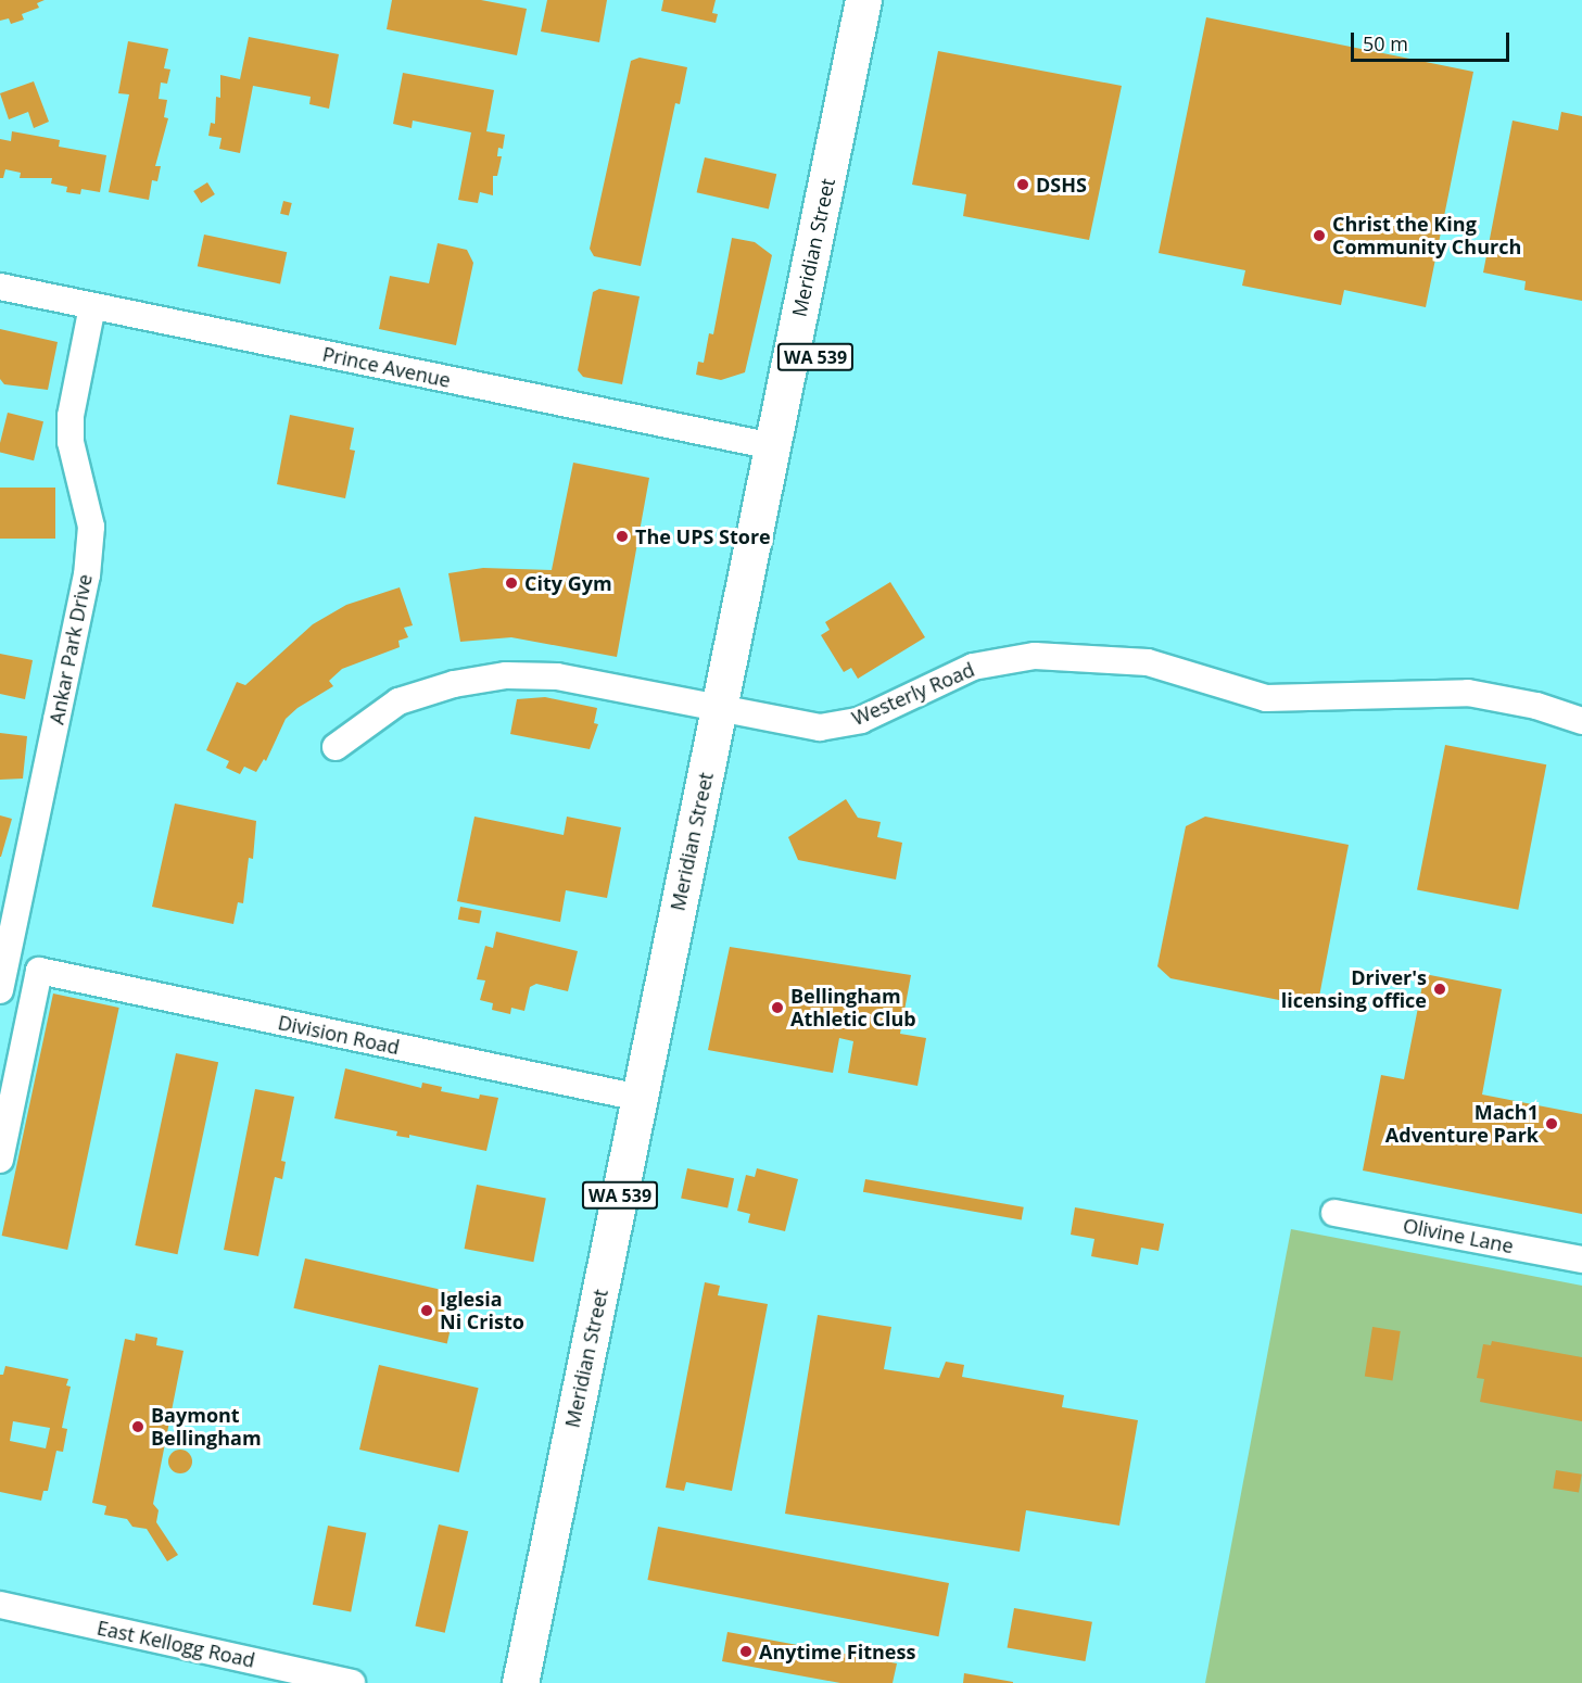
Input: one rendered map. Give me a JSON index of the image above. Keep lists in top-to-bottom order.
{
  "streets": {
    "highway": ["Meridian Street", "WA 539"],
    "street": [
      "Prince Avenue",
      "Ankar Park Drive",
      "Westerly Road",
      "Division Road",
      "Olivine Lane",
      "East Kellogg Road"
    ]
  },
  "crossings": [
    ["Meridian Street", "Prince Avenue"],
    ["Meridian Street", "Westerly Road"],
    ["Meridian Street", "Division Road"],
    ["Prince Avenue", "Ankar Park Drive"]
  ],
  "places": [
    "DSHS",
    "Christ the King Community Church",
    "The UPS Store",
    "City Gym",
    "Driver's licensing office",
    "Bellingham Athletic Club",
    "Mach1 Adventure Park",
    "Iglesia Ni Cristo",
    "Baymont Bellingham",
    "Anytime Fitness"
  ],
  "scale_bar": "50 m"
}
